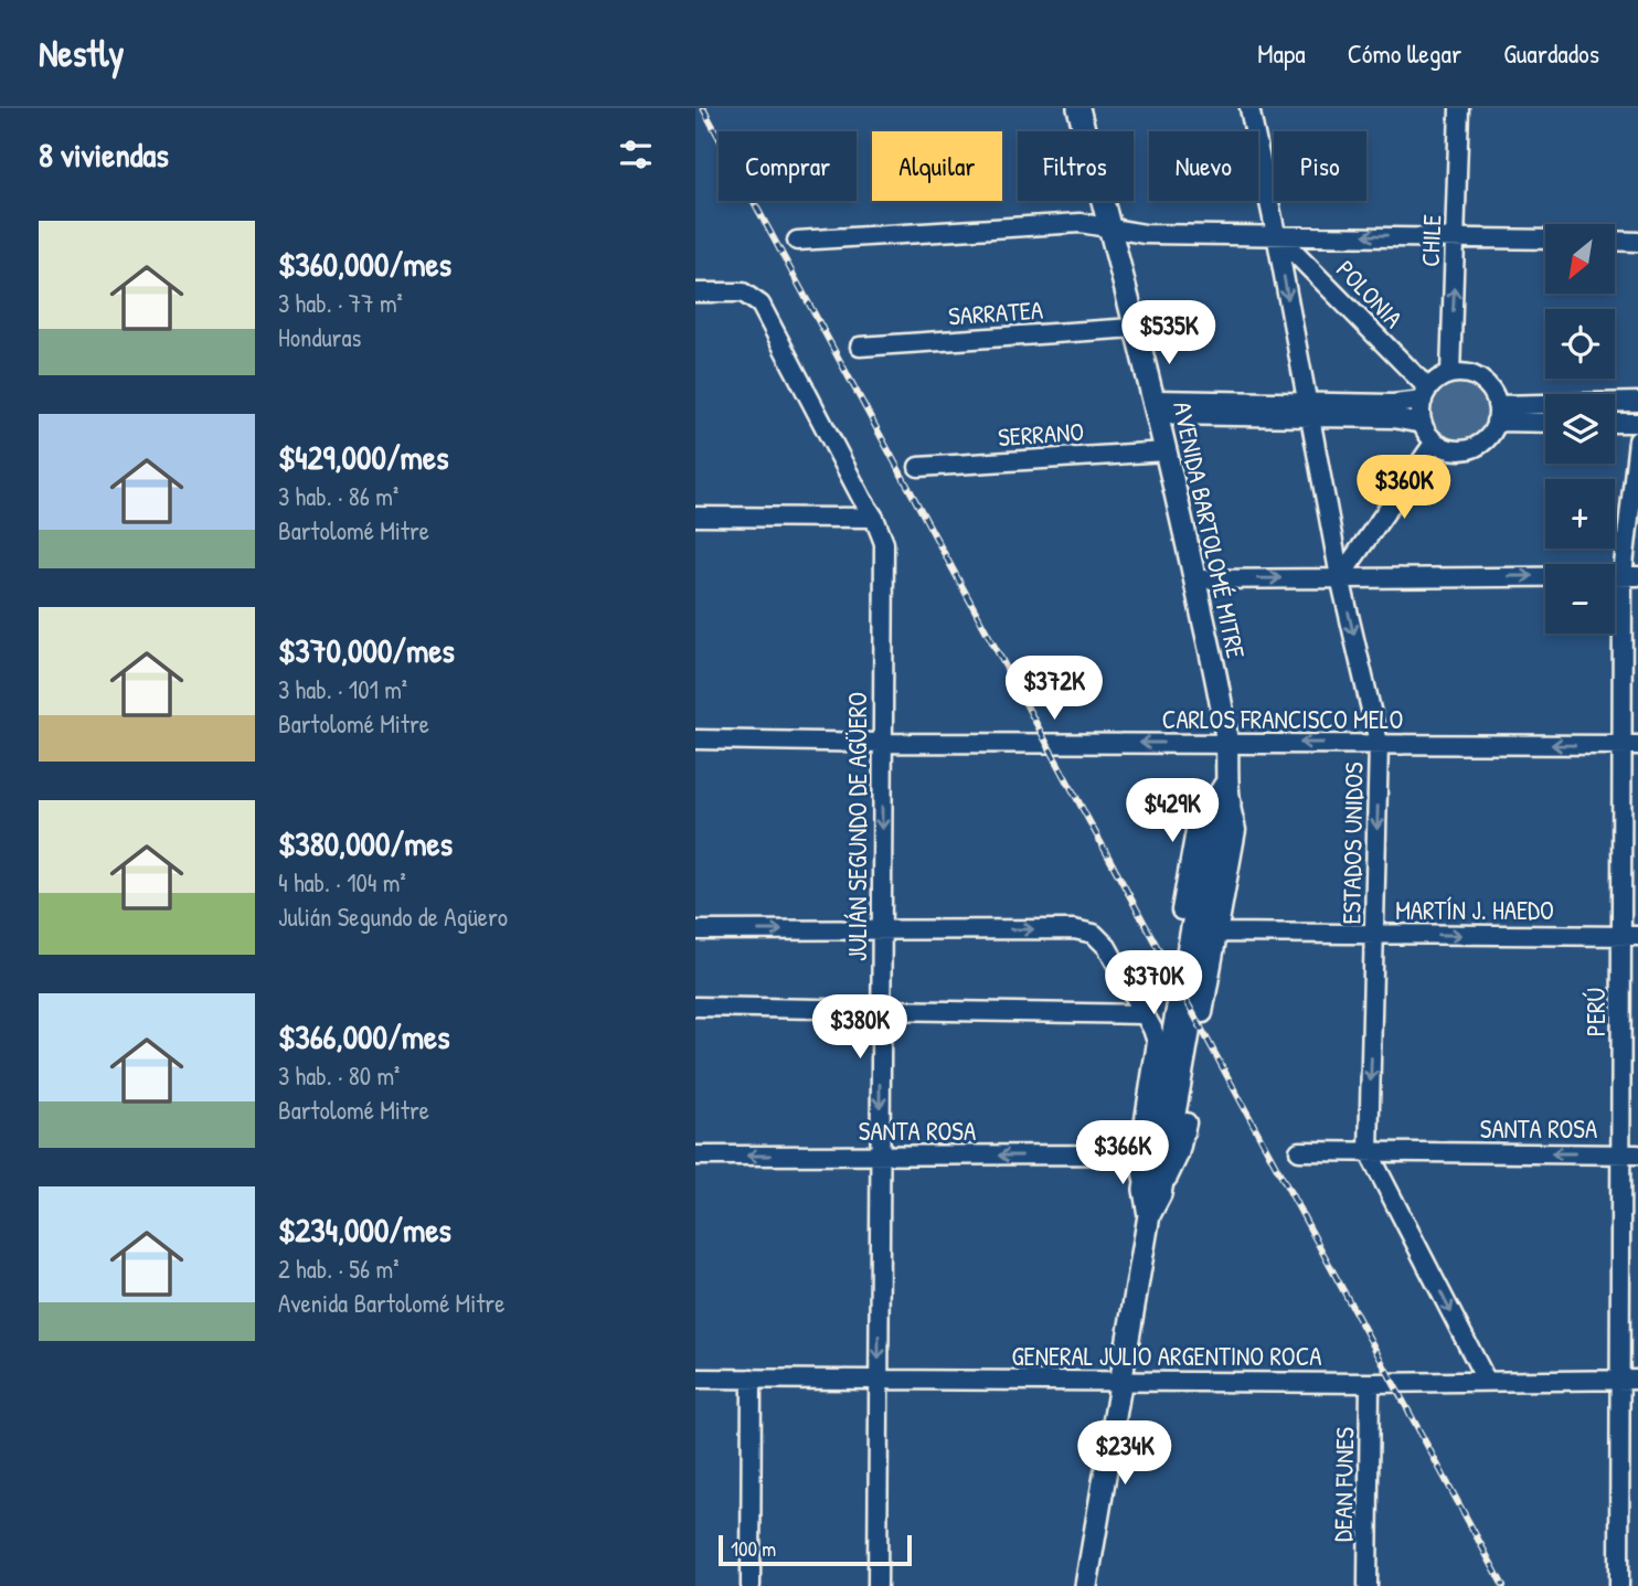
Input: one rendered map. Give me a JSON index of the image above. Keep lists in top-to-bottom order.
{
  "streets": {
    "main road": ["AVENIDA BARTOLOMÉ MITRE"],
    "street": [
      "CHILE",
      "POLONIA",
      "SARRATEA",
      "SERRANO",
      "CARLOS FRANCISCO MELO",
      "JULIÁN SEGUNDO DE AGÜERO",
      "ESTADOS UNIDOS",
      "MARTÍN J. HAEDO",
      "PERÚ",
      "SANTA ROSA",
      "GENERAL JULIO ARGENTINO ROCA",
      "DEAN FUNES"
    ]
  },
  "crossings": [
    ["CHILE", "POLONIA"],
    ["POLONIA", "ESTADOS UNIDOS"],
    ["SARRATEA", "AVENIDA BARTOLOMÉ MITRE"],
    ["SERRANO", "AVENIDA BARTOLOMÉ MITRE"],
    ["AVENIDA BARTOLOMÉ MITRE", "CARLOS FRANCISCO MELO"],
    ["AVENIDA BARTOLOMÉ MITRE", "GENERAL JULIO ARGENTINO ROCA"],
    ["CARLOS FRANCISCO MELO", "JULIÁN SEGUNDO DE AGÜERO"],
    ["CARLOS FRANCISCO MELO", "ESTADOS UNIDOS"],
    ["CARLOS FRANCISCO MELO", "PERÚ"],
    ["JULIÁN SEGUNDO DE AGÜERO", "SANTA ROSA"],
    ["JULIÁN SEGUNDO DE AGÜERO", "GENERAL JULIO ARGENTINO ROCA"],
    ["ESTADOS UNIDOS", "MARTÍN J. HAEDO"],
    ["ESTADOS UNIDOS", "SANTA ROSA"],
    ["ESTADOS UNIDOS", "GENERAL JULIO ARGENTINO ROCA"],
    ["MARTÍN J. HAEDO", "PERÚ"],
    ["PERÚ", "SANTA ROSA"],
    ["PERÚ", "GENERAL JULIO ARGENTINO ROCA"],
    ["GENERAL JULIO ARGENTINO ROCA", "DEAN FUNES"]
  ],
  "one_way": [
    "CHILE",
    "CARLOS FRANCISCO MELO",
    "JULIÁN SEGUNDO DE AGÜERO",
    "ESTADOS UNIDOS",
    "MARTÍN J. HAEDO"
  ],
  "scale_bar": "100 m",
  "north": "bottom left",
  "page": {
    "header": "Nestly",
    "nav": ["Mapa", "Cómo llegar", "Guardados"],
    "heading": "8 viviendas",
    "chip": [
      "Comprar",
      "Alquilar",
      "Filtros",
      "Nuevo",
      "Piso"
    ],
    "list": [
      {
        "name": "$360,000/mes",
        "note": "3 hab. · 77 m² · Honduras"
      },
      {
        "name": "$429,000/mes",
        "note": "3 hab. · 86 m² · Bartolomé Mitre"
      },
      {
        "name": "$370,000/mes",
        "note": "3 hab. · 101 m² · Bartolomé Mitre"
      },
      {
        "name": "$380,000/mes",
        "note": "4 hab. · 104 m² · Julián Segundo de Agüero"
      },
      {
        "name": "$366,000/mes",
        "note": "3 hab. · 80 m² · Bartolomé Mitre"
      },
      {
        "name": "$234,000/mes",
        "note": "2 hab. · 56 m² · Avenida Bartolomé Mitre"
      }
    ],
    "map_buttons": ["+", "−"],
    "price": [
      "$535K",
      "$360K",
      "$372K",
      "$429K",
      "$370K",
      "$380K",
      "$366K",
      "$234K"
    ],
    "scale": "100 m"
  }
}
